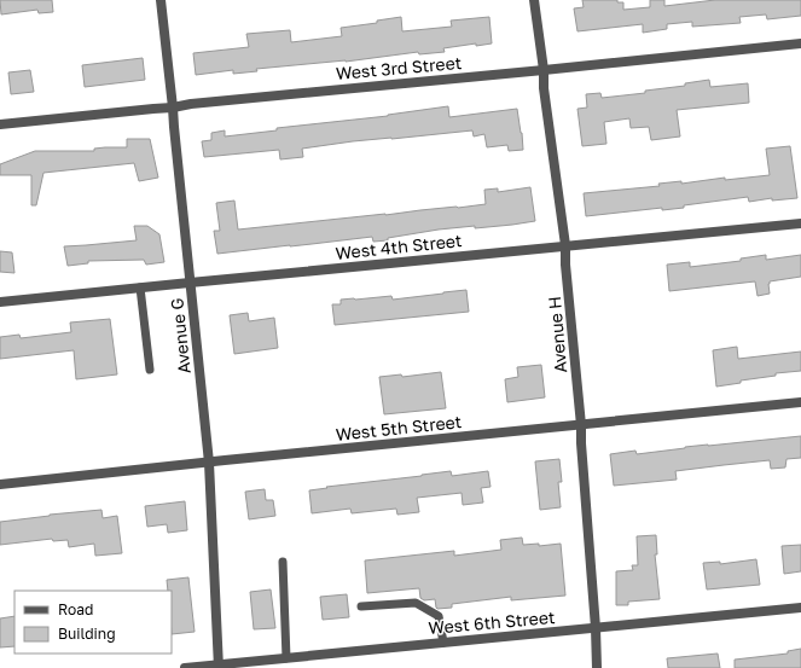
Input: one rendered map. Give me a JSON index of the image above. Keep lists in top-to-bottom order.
{
  "streets": {
    "street": [
      "West 3rd Street",
      "West 4th Street",
      "Avenue H",
      "Avenue G",
      "West 5th Street",
      "West 6th Street"
    ]
  },
  "crossings": [
    ["West 3rd Street", "Avenue H"],
    ["West 3rd Street", "Avenue G"],
    ["West 4th Street", "Avenue H"],
    ["West 4th Street", "Avenue G"],
    ["Avenue H", "West 5th Street"],
    ["Avenue H", "West 6th Street"],
    ["Avenue G", "West 5th Street"],
    ["Avenue G", "West 6th Street"]
  ],
  "legend": ["Road", "Building"]
}
